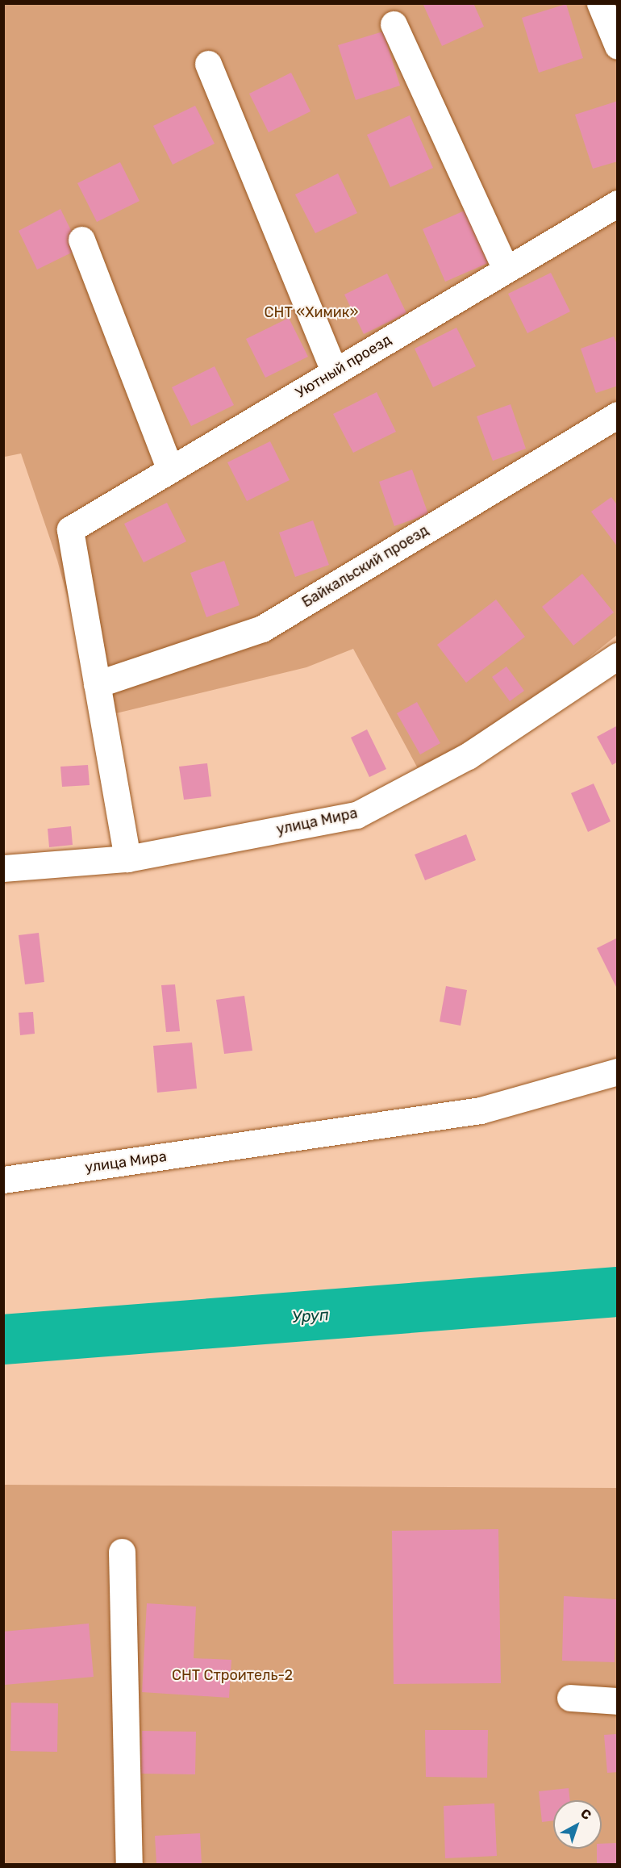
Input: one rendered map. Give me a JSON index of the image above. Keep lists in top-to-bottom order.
{
  "streets": {
    "street": ["Уютный проезд", "Байкальский проезд", "улица Мира"]
  },
  "crossings": [
    ["Уютный проезд", "Байкальский проезд"]
  ],
  "water": ["Уруп"],
  "parks": ["СНТ «Химик»", "СНТ Строитель-2"],
  "north": "top right"
}
